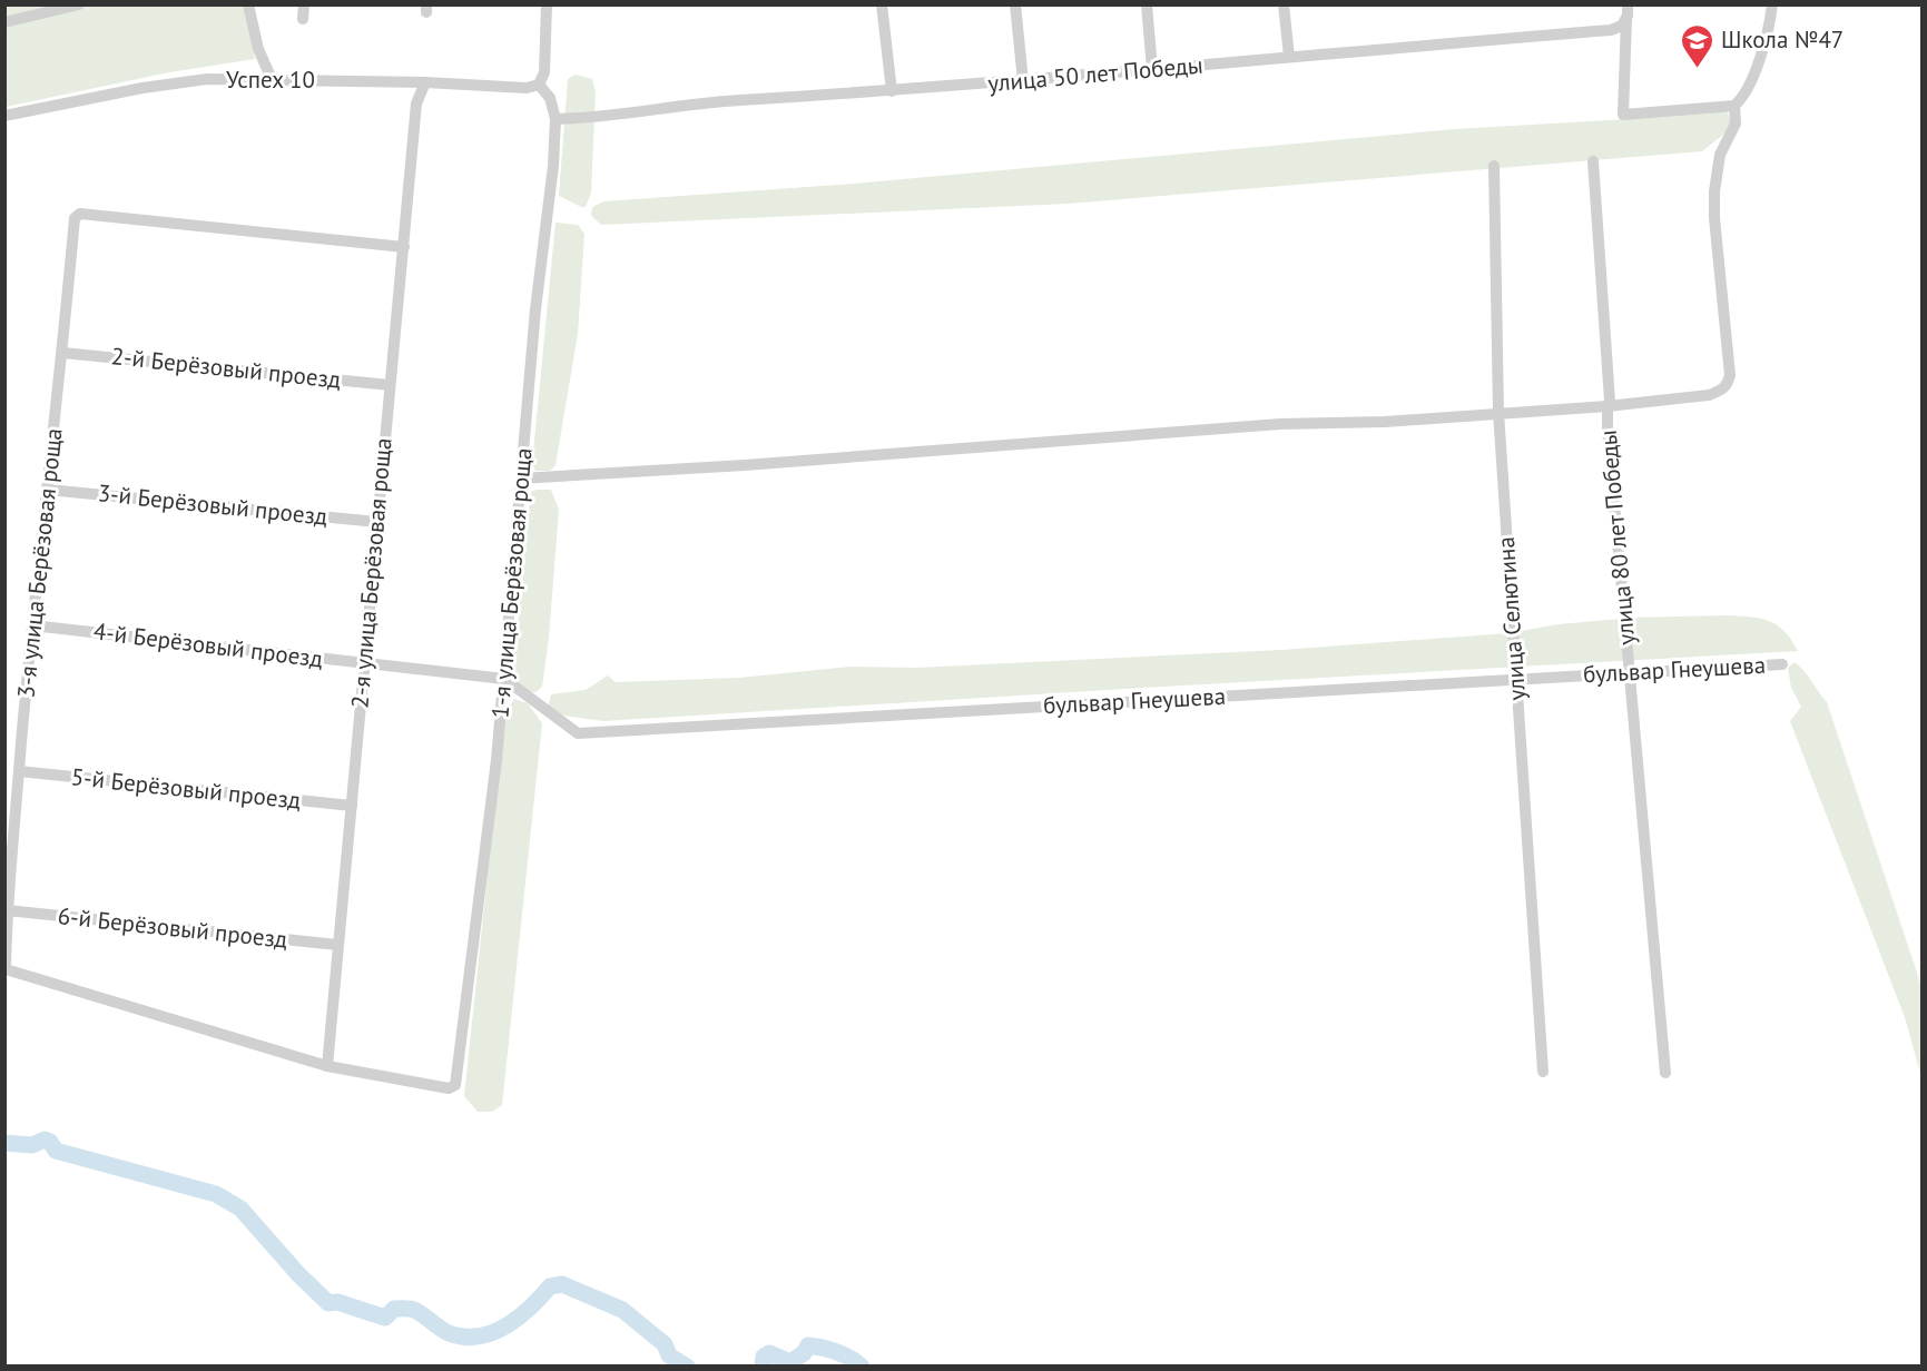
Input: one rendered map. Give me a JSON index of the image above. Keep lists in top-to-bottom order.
{
  "streets": {
    "street": [
      "улица 50 лет Победы",
      "Успех 10",
      "2-й Берёзовый проезд",
      "3-й Берёзовый проезд",
      "улица 80 лет Победы",
      "3-я улица Берёзовая роща",
      "2-я улица Берёзовая роща",
      "1-я улица Берёзовая роща",
      "улица Селютина",
      "4-й Берёзовый проезд",
      "бульвар Гнеушева",
      "5-й Берёзовый проезд",
      "6-й Берёзовый проезд"
    ]
  },
  "crossings": [
    ["улица 50 лет Победы", "1-я улица Берёзовая роща"],
    ["Успех 10", "2-я улица Берёзовая роща"],
    ["Успех 10", "1-я улица Берёзовая роща"],
    ["2-й Берёзовый проезд", "3-я улица Берёзовая роща"],
    ["2-й Берёзовый проезд", "2-я улица Берёзовая роща"],
    ["3-й Берёзовый проезд", "3-я улица Берёзовая роща"],
    ["3-й Берёзовый проезд", "2-я улица Берёзовая роща"],
    ["улица 80 лет Победы", "бульвар Гнеушева"],
    ["3-я улица Берёзовая роща", "2-я улица Берёзовая роща"],
    ["3-я улица Берёзовая роща", "1-я улица Берёзовая роща"],
    ["3-я улица Берёзовая роща", "4-й Берёзовый проезд"],
    ["3-я улица Берёзовая роща", "5-й Берёзовый проезд"],
    ["3-я улица Берёзовая роща", "6-й Берёзовый проезд"],
    ["2-я улица Берёзовая роща", "4-й Берёзовый проезд"],
    ["2-я улица Берёзовая роща", "5-й Берёзовый проезд"],
    ["2-я улица Берёзовая роща", "6-й Берёзовый проезд"],
    ["1-я улица Берёзовая роща", "4-й Берёзовый проезд"],
    ["1-я улица Берёзовая роща", "бульвар Гнеушева"],
    ["улица Селютина", "бульвар Гнеушева"],
    ["4-й Берёзовый проезд", "бульвар Гнеушева"]
  ],
  "places": {
    "school or university": ["Школа №47"]
  }
}
